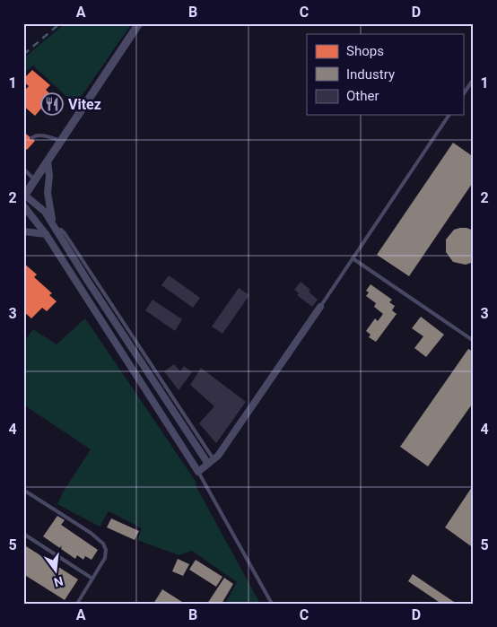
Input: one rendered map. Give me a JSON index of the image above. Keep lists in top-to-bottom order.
{
  "places": {
    "restaurant": ["Vitez"]
  },
  "legend": ["Shops", "Industry", "Other"],
  "north": "bottom",
  "grid": {
    "columns": [
      "A",
      "B",
      "C",
      "D"
    ],
    "rows": [
      "1",
      "2",
      "3",
      "4",
      "5"
    ]
  }
}
